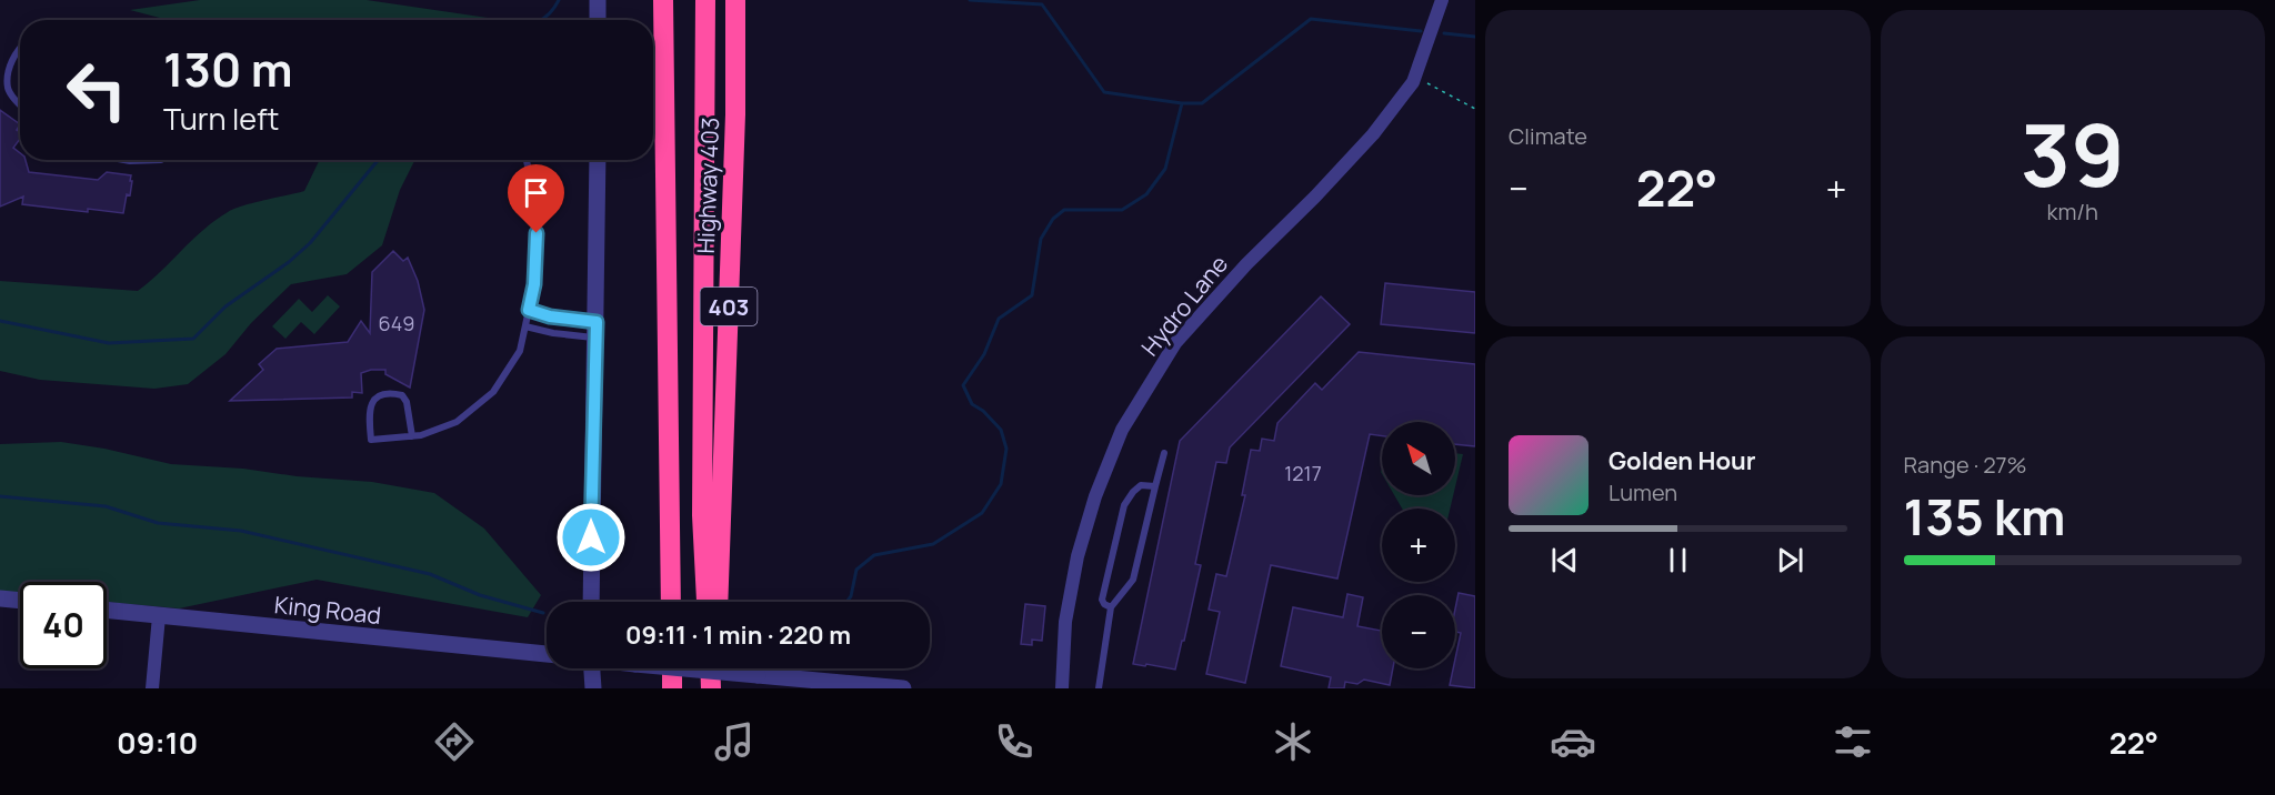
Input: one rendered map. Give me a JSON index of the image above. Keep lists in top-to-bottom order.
{
  "streets": {
    "highway": ["Highway 403", "403"],
    "street": ["Hydro Lane", "King Road"]
  },
  "house_numbers": ["649", "1217"],
  "north": "top left",
  "page": {
    "tile": [
      "Climate",
      ["39", "km/h"],
      ["Range · 27%", "135 km"]
    ],
    "turn": ["130 m", "Turn left"],
    "heat": ["−", "22°", "+"],
    "map_buttons": ["+", "−"],
    "song": ["Golden Hour", "Lumen"],
    "limit": "40",
    "trip": "09:11 · 1 min · 220 m",
    "tabs": ["09:10", "22°"]
  }
}
